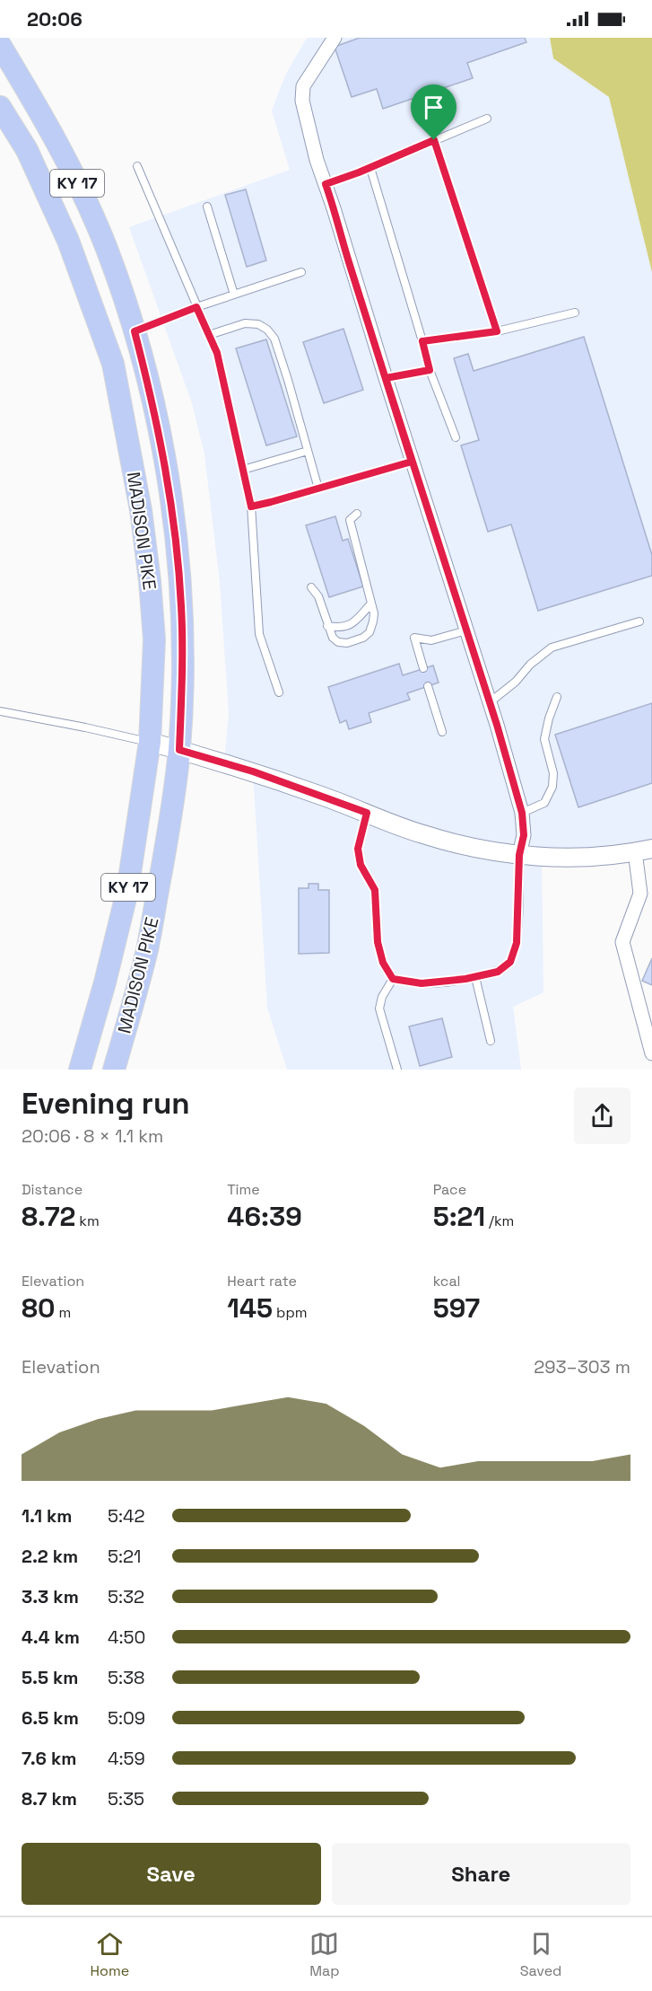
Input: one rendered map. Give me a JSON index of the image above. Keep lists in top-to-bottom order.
{
  "streets": {
    "main road": ["KY 17", "MADISON PIKE"]
  },
  "page": {
    "status": "20:06",
    "heading": ["Evening run", "20:06 · 8 × 1.1 km"],
    "stats": [
      ["Distance", "8.72 km"],
      ["Time", "46:39"],
      ["Pace", "5:21 /km"],
      ["Elevation", "80 m"],
      ["Heart rate", "145 bpm"],
      ["kcal", "597"]
    ],
    "chart": ["Elevation", "293–303 m"],
    "list": [
      {
        "name": "1.1 km",
        "note": "5:42"
      },
      {
        "name": "2.2 km",
        "note": "5:21"
      },
      {
        "name": "3.3 km",
        "note": "5:32"
      },
      {
        "name": "4.4 km",
        "note": "4:50"
      },
      {
        "name": "5.5 km",
        "note": "5:38"
      },
      {
        "name": "6.5 km",
        "note": "5:09"
      },
      {
        "name": "7.6 km",
        "note": "4:59"
      },
      {
        "name": "8.7 km",
        "note": "5:35"
      }
    ],
    "buttons": ["Save", "Share"],
    "tabs": ["Home", "Map", "Saved"]
  }
}
